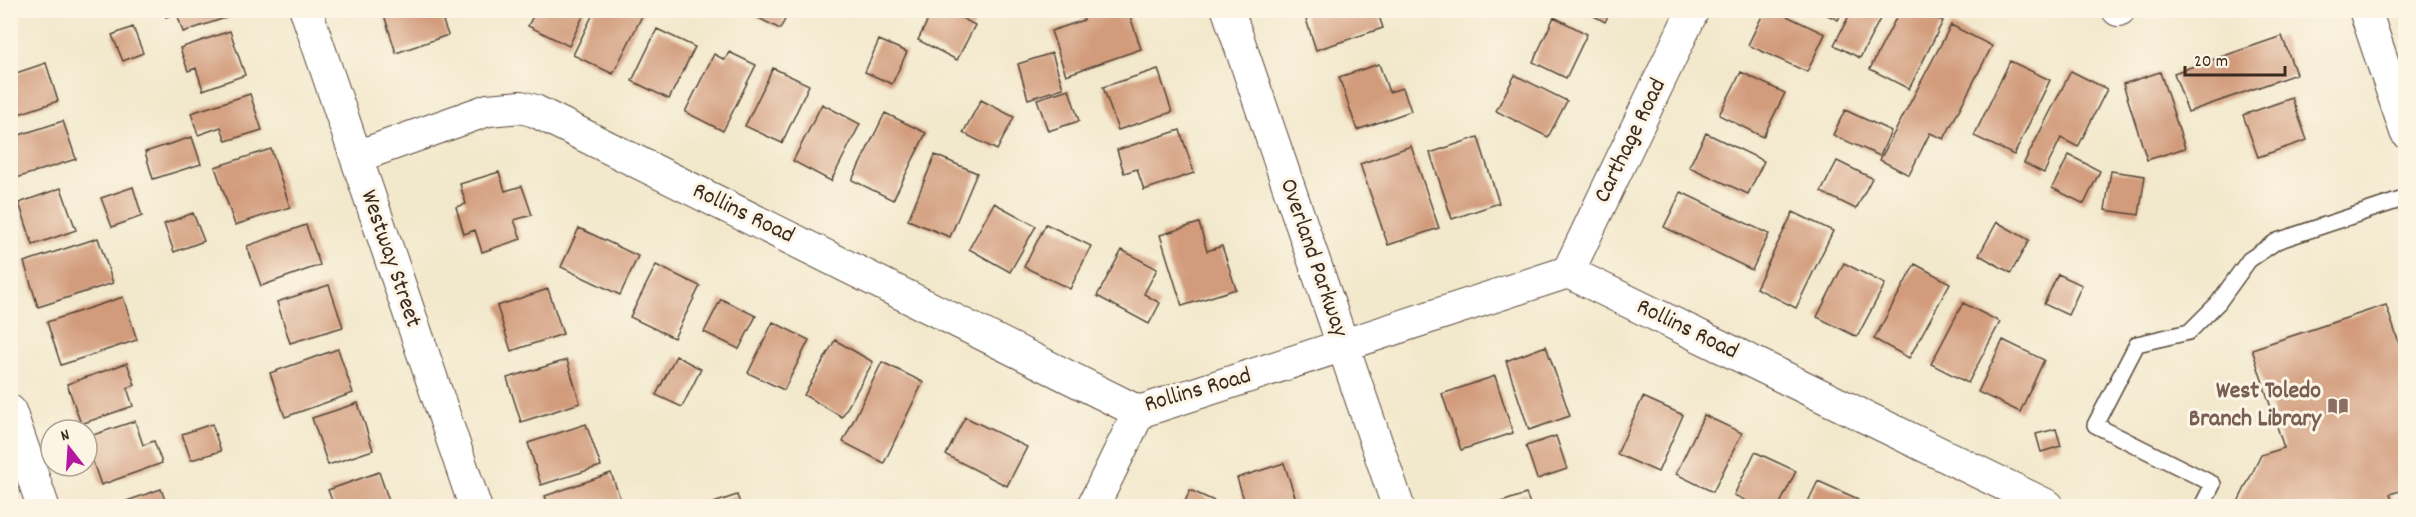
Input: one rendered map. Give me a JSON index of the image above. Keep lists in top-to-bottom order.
{
  "streets": {
    "street": [
      "Carthage Road",
      "Rollins Road",
      "Overland Parkway",
      "Westway Street"
    ]
  },
  "crossings": [
    ["Carthage Road", "Rollins Road"],
    ["Rollins Road", "Overland Parkway"],
    ["Rollins Road", "Westway Street"]
  ],
  "places": {
    "library": ["West Toledo Branch Library"]
  },
  "scale_bar": "20 m",
  "north": "top"
}
